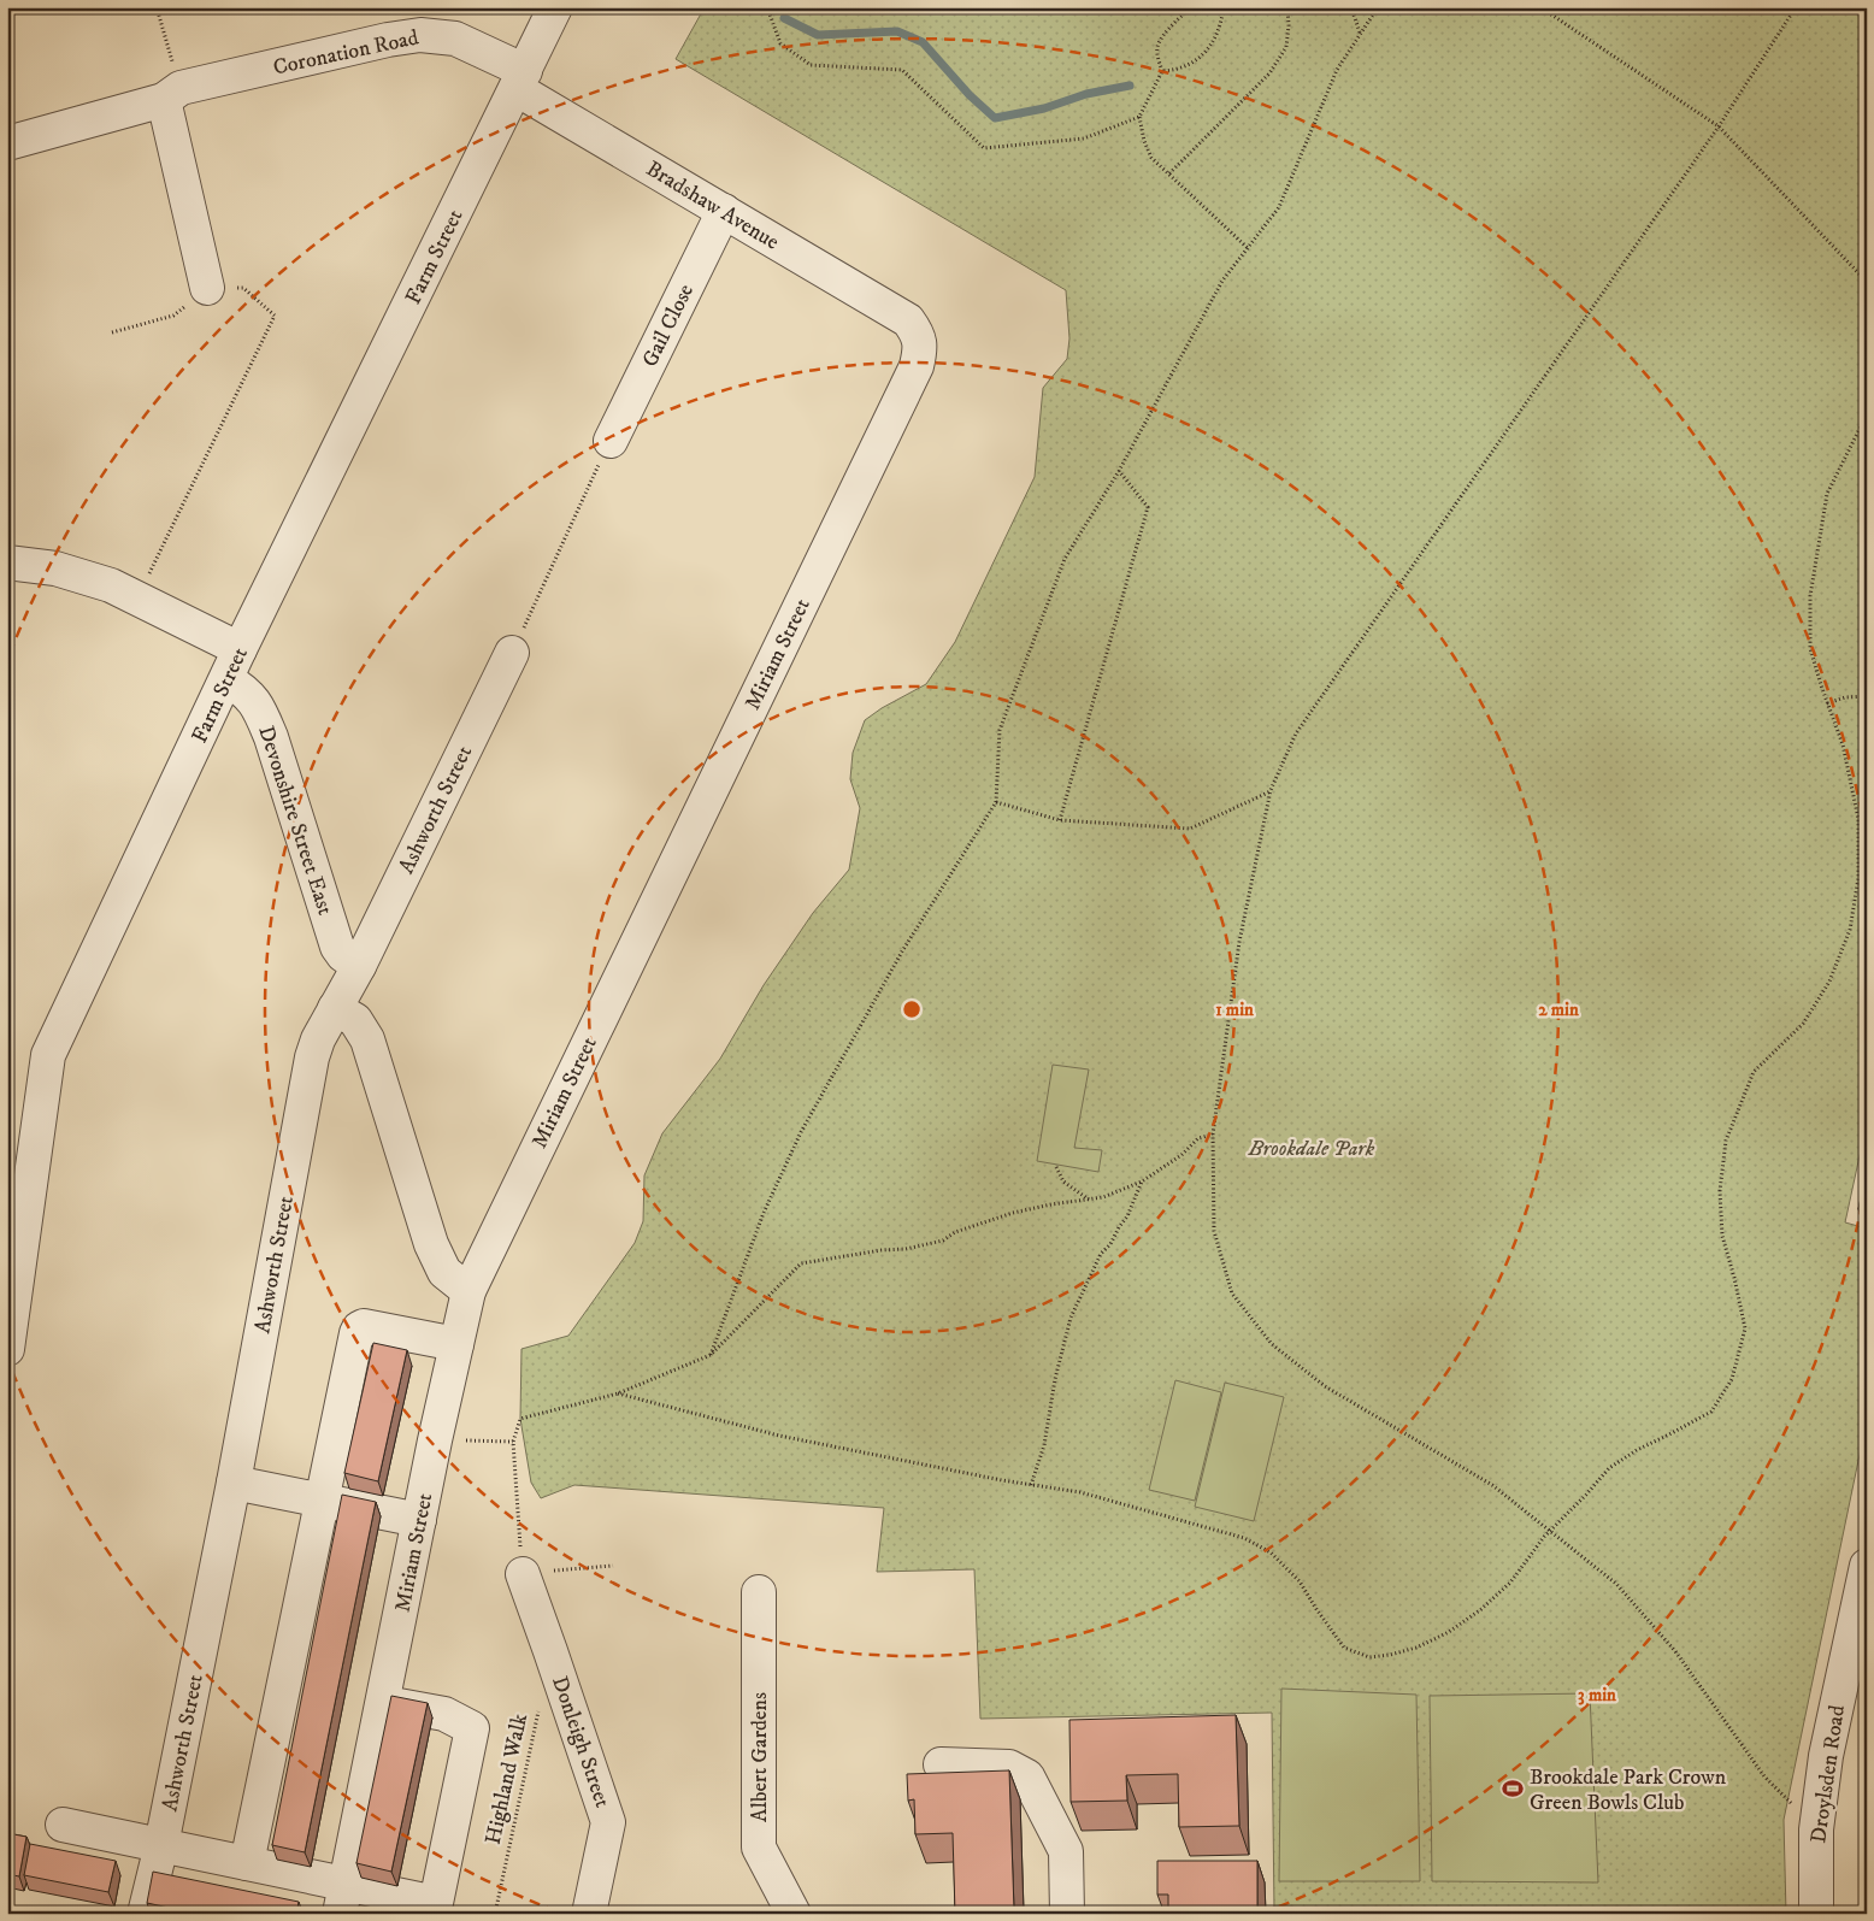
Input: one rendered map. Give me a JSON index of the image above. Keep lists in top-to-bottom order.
{
  "streets": {
    "street": [
      "Coronation Road",
      "Bradshaw Avenue",
      "Farm Street",
      "Gail Close",
      "Miriam Street",
      "Ashworth Street",
      "Devonshire Street East",
      "Donleigh Street",
      "Albert Gardens",
      "Droylsden Road"
    ],
    "path": ["Highland Walk"]
  },
  "crossings": [
    ["Coronation Road", "Bradshaw Avenue"],
    ["Coronation Road", "Farm Street"],
    ["Bradshaw Avenue", "Farm Street"],
    ["Bradshaw Avenue", "Gail Close"],
    ["Bradshaw Avenue", "Miriam Street"],
    ["Farm Street", "Devonshire Street East"],
    ["Ashworth Street", "Devonshire Street East"]
  ],
  "parks": ["Brookdale Park"],
  "places": {
    "sports": ["Brookdale Park Crown Green Bowls Club"]
  },
  "rings": ["1 min", "2 min", "3 min"]
}
